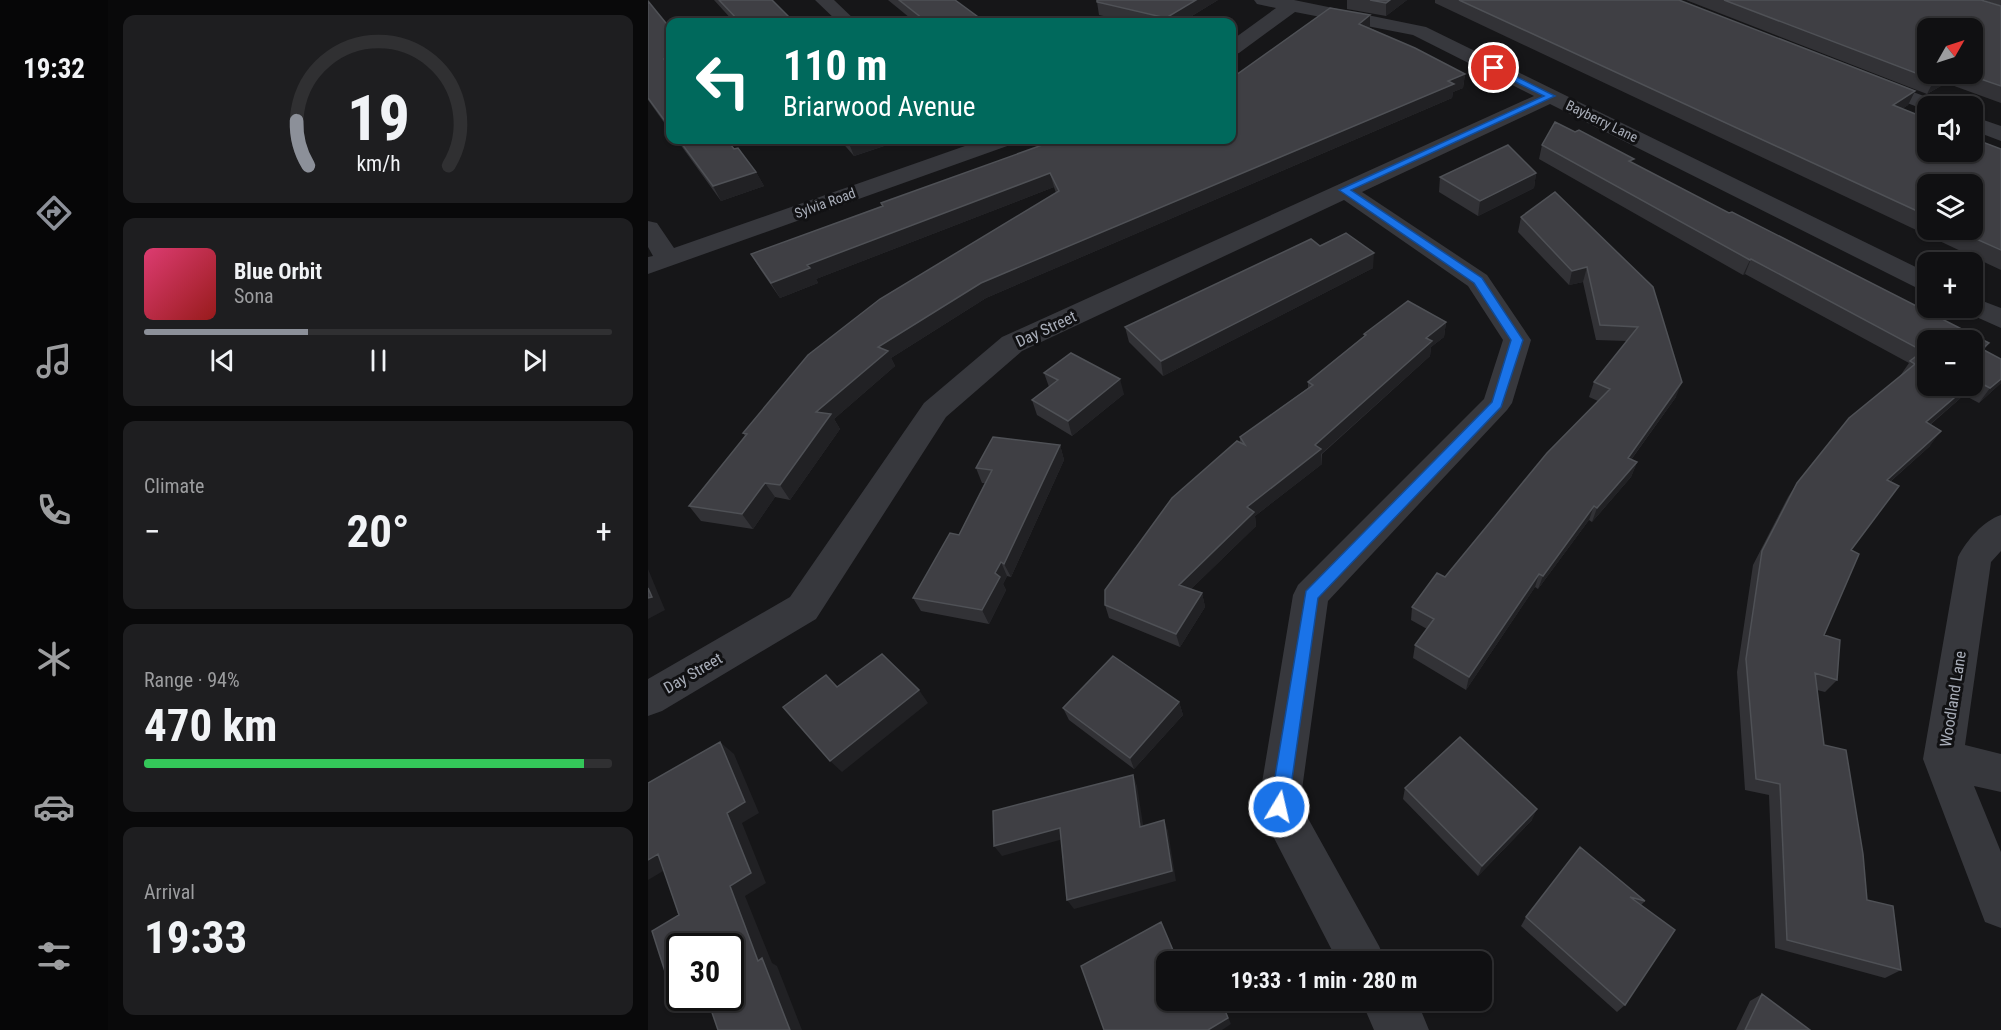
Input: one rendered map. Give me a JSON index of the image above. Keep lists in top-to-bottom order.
{
  "streets": {
    "street": [
      "Bayberry Lane",
      "Sylvia Road",
      "Day Street",
      "Woodland Lane"
    ]
  },
  "crossings": [
    ["Bayberry Lane", "Day Street"]
  ],
  "north": "top right",
  "page": {
    "tabs": "19:32",
    "map_buttons": ["+", "−"],
    "turn": ["110 m", "Briarwood Avenue"],
    "song": ["Blue Orbit", "Sona"],
    "tile": [
      "Climate",
      ["Range · 94%", "470 km"],
      ["Arrival", "19:33"]
    ],
    "heat": ["−", "20°", "+"],
    "limit": "30",
    "trip": "19:33 · 1 min · 280 m",
    "gauge": ["19", "km/h"]
  }
}
